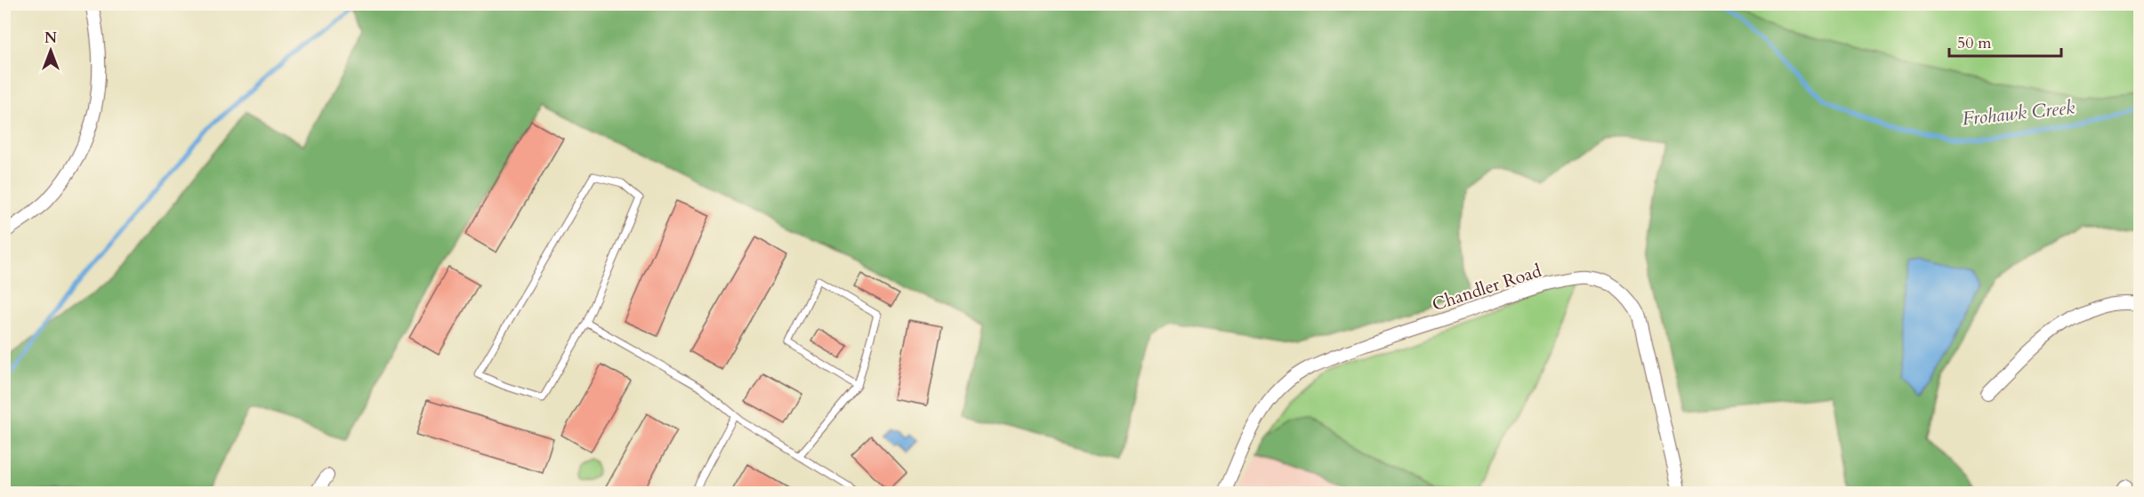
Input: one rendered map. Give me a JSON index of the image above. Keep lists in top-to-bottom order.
{
  "streets": {
    "street": ["Chandler Road"]
  },
  "water": ["Frohawk Creek"],
  "scale_bar": "50 m",
  "north": "top"
}
